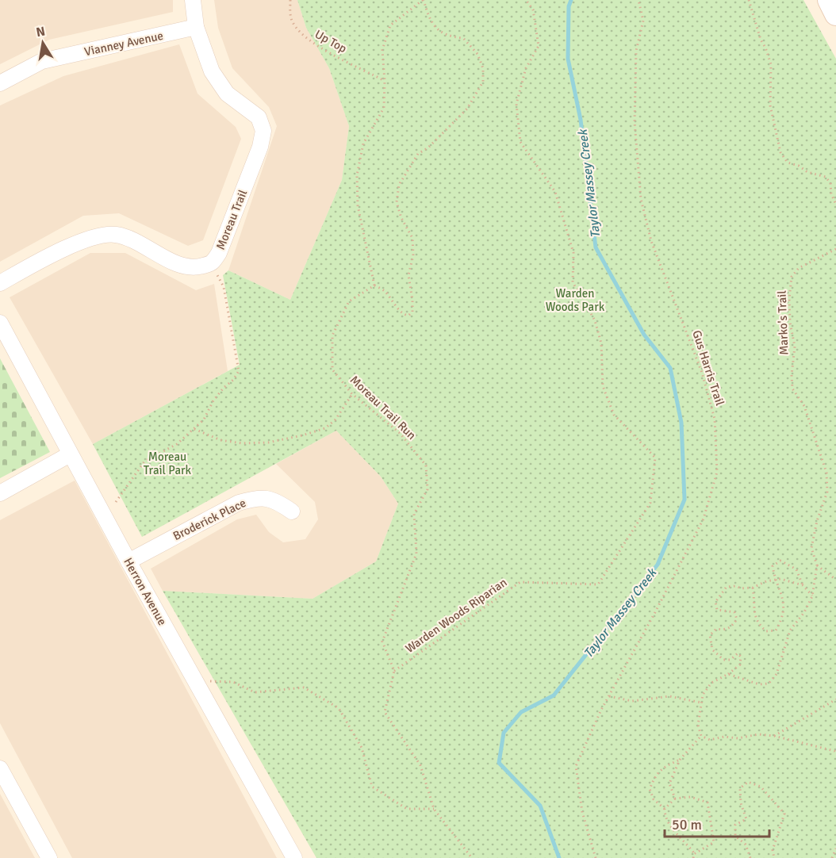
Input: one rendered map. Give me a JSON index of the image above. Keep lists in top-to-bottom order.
{
  "streets": {
    "street": [
      "Vianney Avenue",
      "Moreau Trail",
      "Broderick Place",
      "Herron Avenue"
    ],
    "path": [
      "Up Top",
      "Marko's Trail",
      "Gus Harris Trail",
      "Moreau Trail Run",
      "Warden Woods Riparian"
    ]
  },
  "crossings": [
    ["Vianney Avenue", "Moreau Trail"],
    ["Moreau Trail Run", "Warden Woods Riparian"],
    ["Broderick Place", "Herron Avenue"]
  ],
  "water": ["Taylor Massey Creek"],
  "parks": ["Warden Woods Park", "Moreau Trail Park"],
  "scale_bar": "50 m",
  "north": "top"
}
